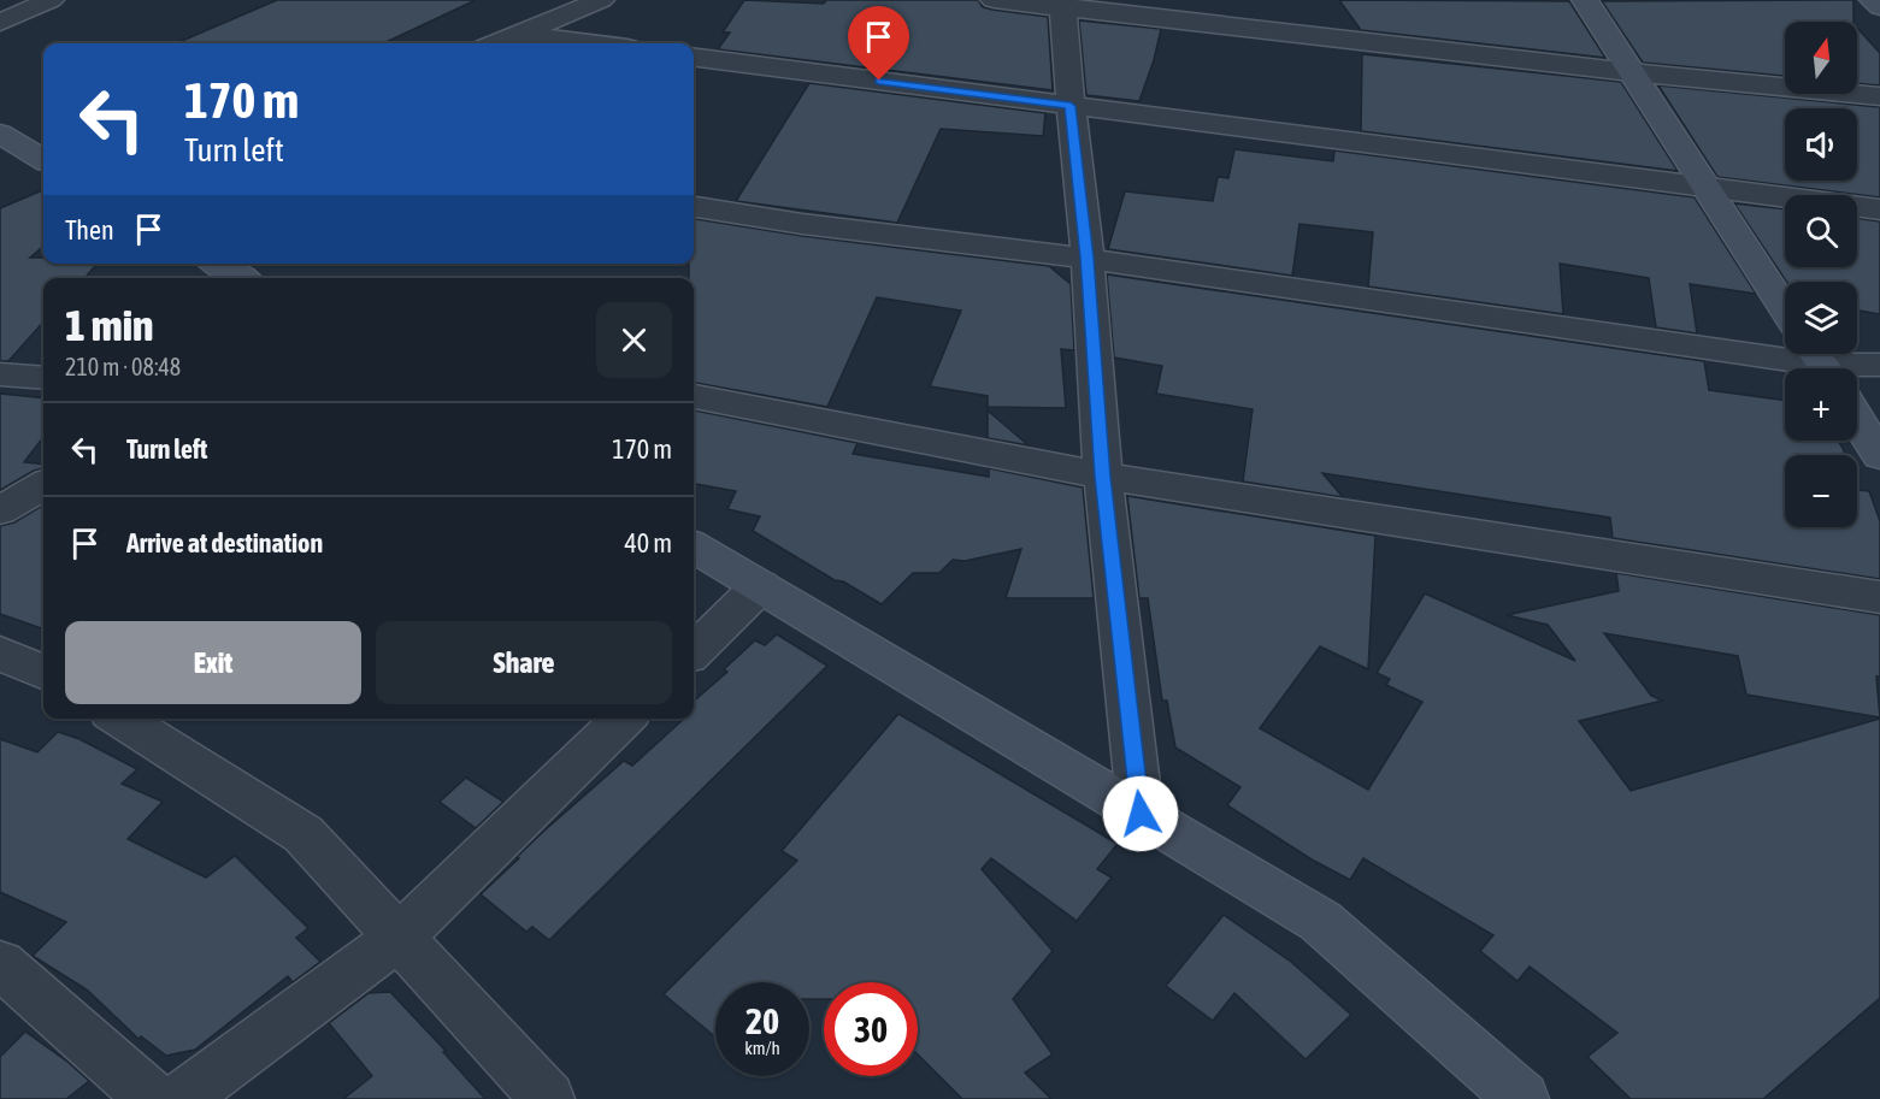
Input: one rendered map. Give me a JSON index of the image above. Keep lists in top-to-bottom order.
{
  "north": "top",
  "page": {
    "map_buttons": ["+", "−"],
    "turn": ["170 m", "Turn left"],
    "then": "Then",
    "heading": ["1 min", "210 m · 08:48"],
    "list": [
      {
        "name": "Turn left",
        "value": "170 m"
      },
      {
        "name": "Arrive at destination",
        "value": "40 m"
      }
    ],
    "buttons": ["Exit", "Share"],
    "speed": "20 km/h",
    "limit": "30"
  }
}
